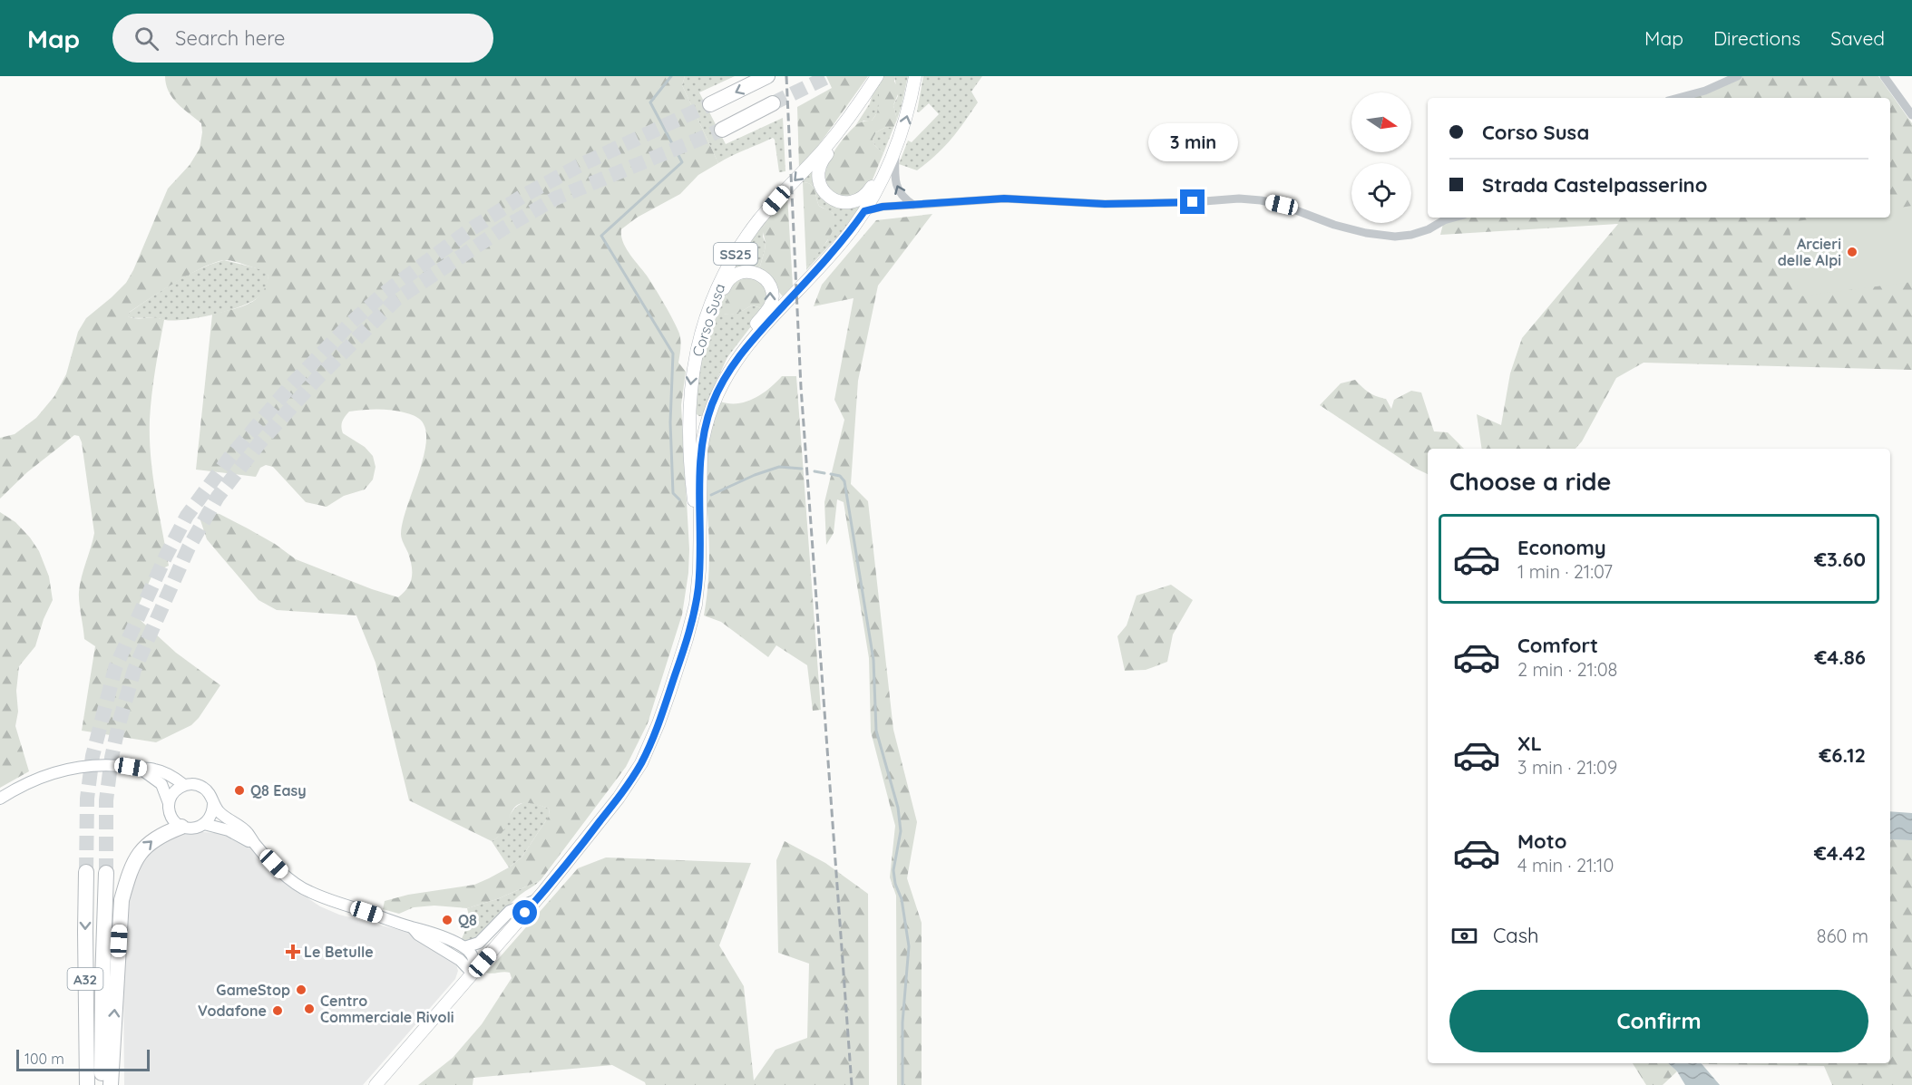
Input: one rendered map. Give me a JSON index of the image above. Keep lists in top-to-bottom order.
{
  "streets": {
    "highway": ["A32"],
    "main road": ["SS25", "Corso Susa"]
  },
  "places": {
    "other": [
      "Arcieri delle Alpi",
      "Q8 Easy",
      "Q8",
      "GameStop",
      "Centro Commerciale Rivoli",
      "Vodafone"
    ],
    "health": ["Le Betulle"]
  },
  "scale_bar": "100 m",
  "north": "right",
  "page": {
    "header": "Map",
    "search": "Search here",
    "nav": ["Map", "Directions", "Saved"],
    "banner": ["Corso Susa", "Strada Castelpasserino"],
    "bubble": "3 min",
    "heading": "Choose a ride",
    "list": [
      {
        "name": "Economy",
        "note": "1 min · 21:07",
        "value": "€3.60"
      },
      {
        "name": "Comfort",
        "note": "2 min · 21:08",
        "value": "€4.86"
      },
      {
        "name": "XL",
        "note": "3 min · 21:09",
        "value": "€6.12"
      },
      {
        "name": "Moto",
        "note": "4 min · 21:10",
        "value": "€4.42"
      }
    ],
    "pay": ["Cash", "860 m"],
    "buttons": "Confirm",
    "scale": "100 m"
  }
}
